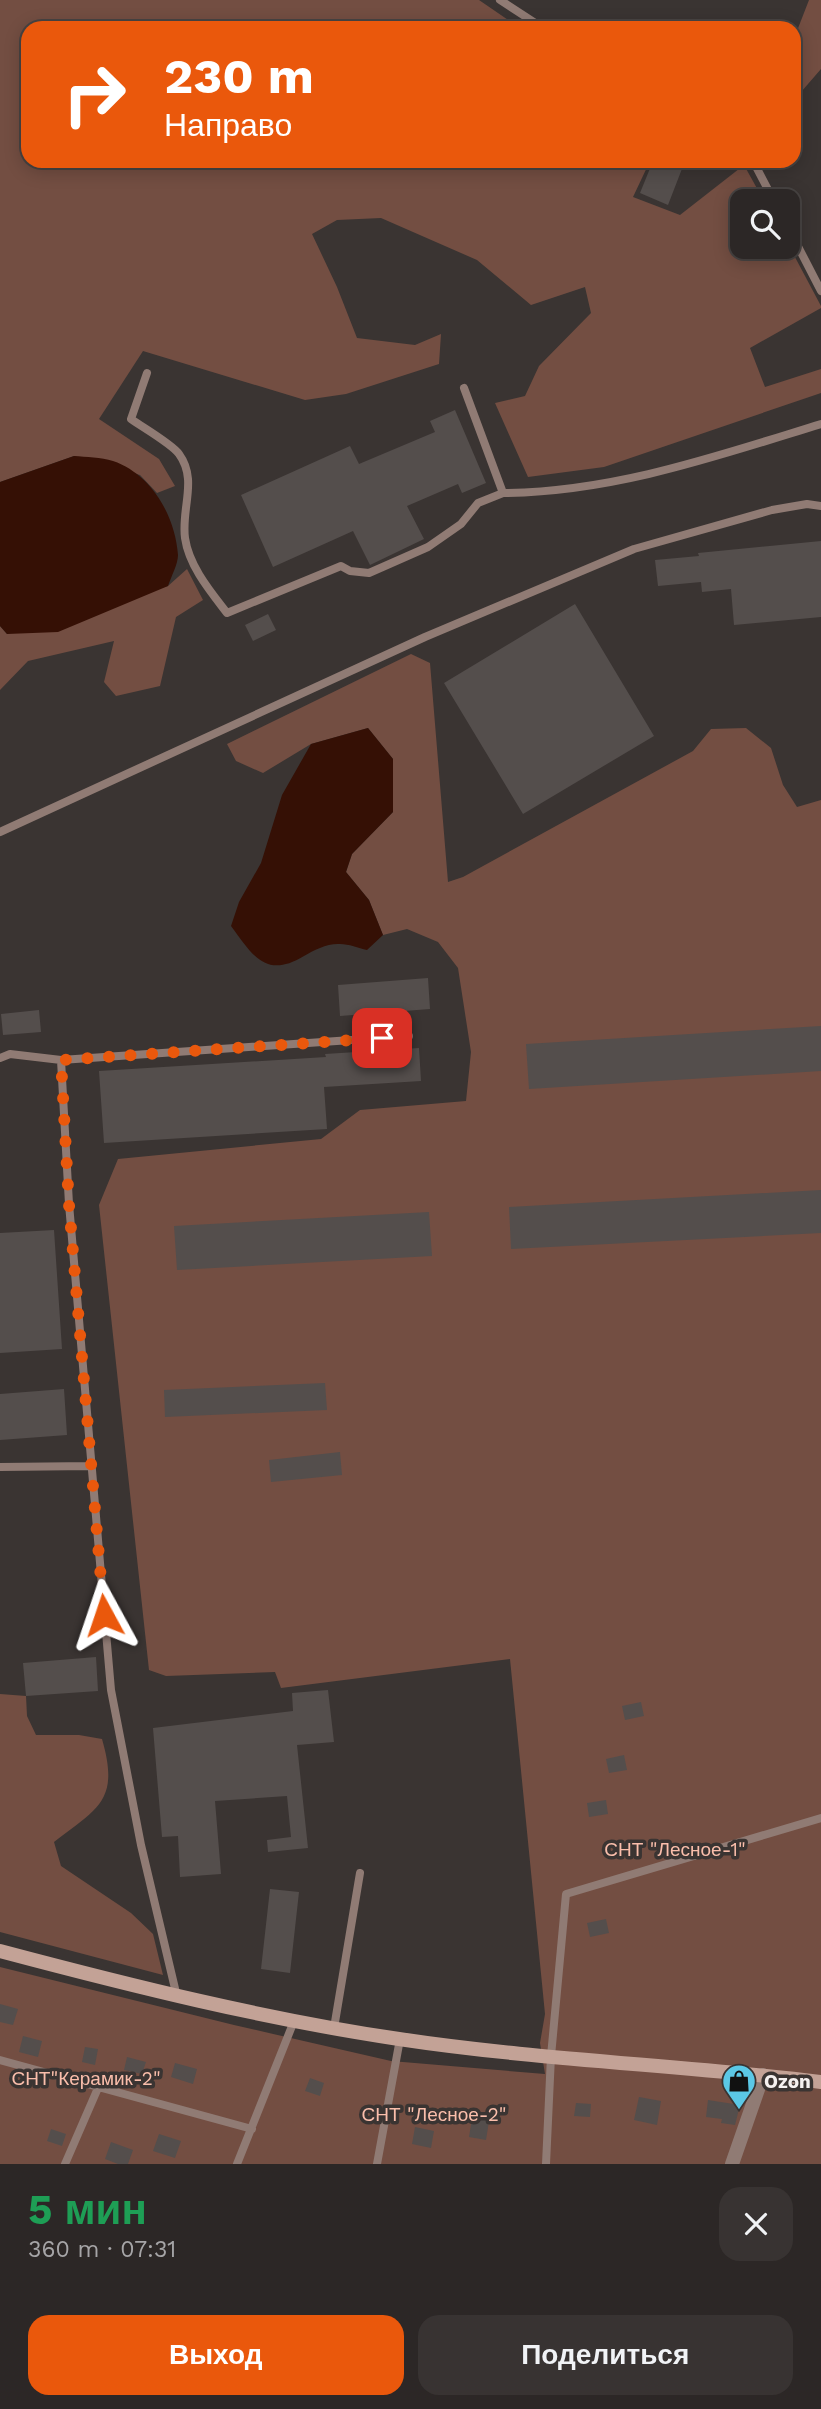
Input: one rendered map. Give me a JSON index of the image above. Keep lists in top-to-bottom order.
{
  "parks": ["СНТ \"Лесное-1\"", "СНТ\"Керамик-2\"", "СНТ \"Лесное-2\""],
  "places": {
    "shop": ["Ozon"]
  },
  "page": {
    "turn": ["230 m", "Направо"],
    "heading": ["5 мин", "360 m · 07:31"],
    "buttons": ["Выход", "Поделиться"]
  }
}
